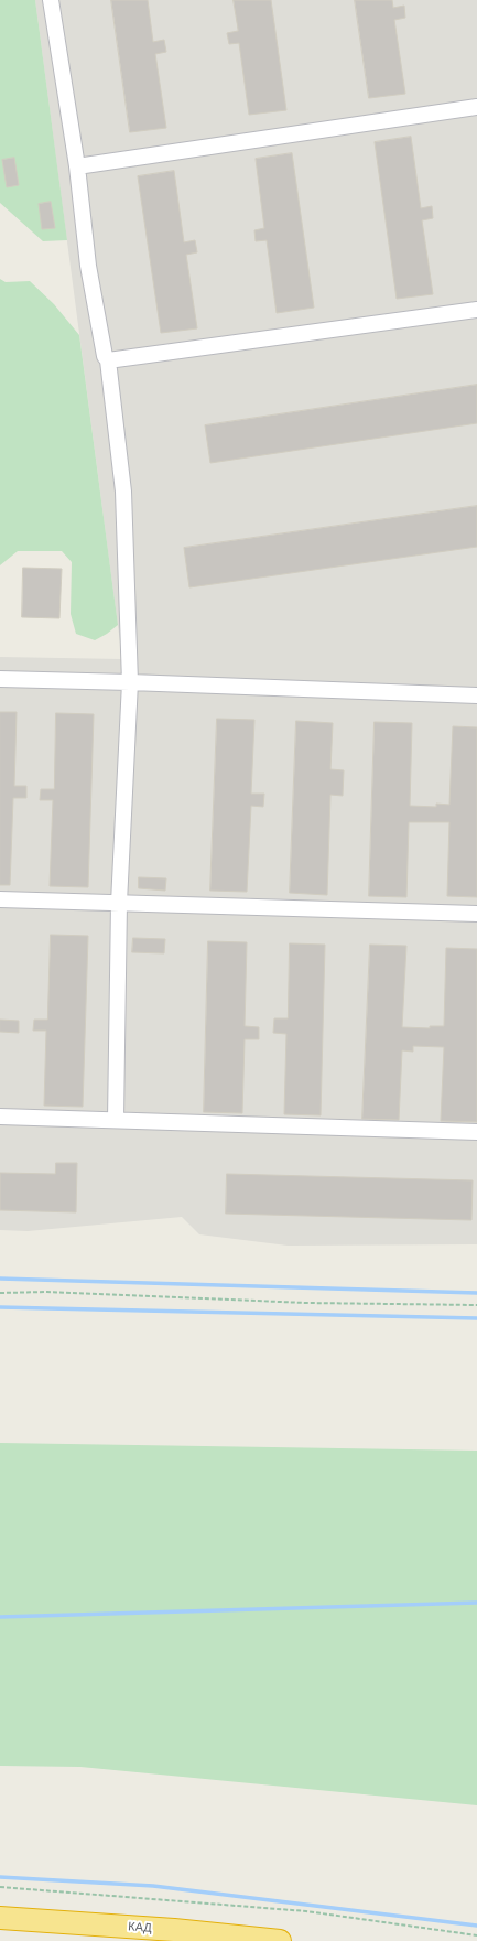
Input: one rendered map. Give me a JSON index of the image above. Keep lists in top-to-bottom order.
{
  "streets": {
    "highway": ["КАД"]
  }
}
